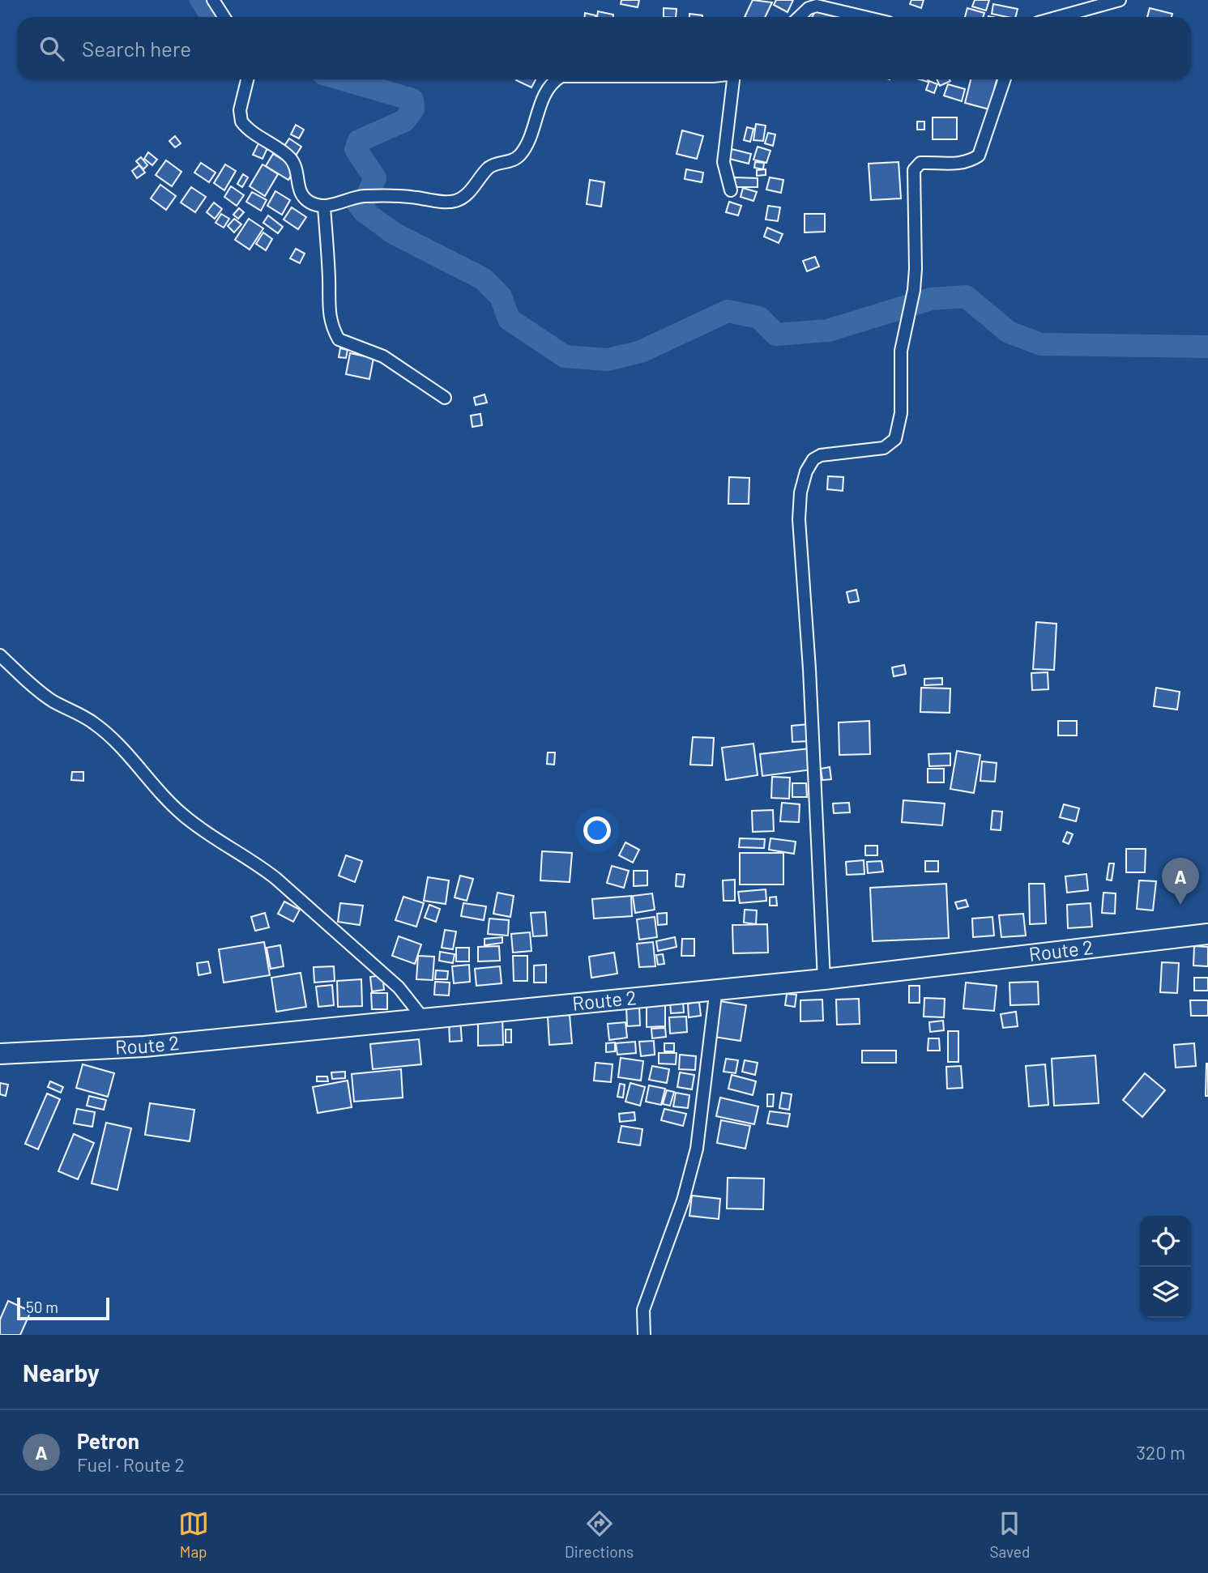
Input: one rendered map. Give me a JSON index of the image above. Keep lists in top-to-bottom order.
{
  "streets": {
    "highway": ["Route 2"]
  },
  "scale_bar": "50 m",
  "page": {
    "search": "Search here",
    "pins": "A",
    "scale": "50 m",
    "heading": "Nearby",
    "list": [
      {
        "mark": "A",
        "name": "Petron",
        "note": "Fuel · Route 2",
        "value": "320 m"
      }
    ],
    "nav": ["Map", "Directions", "Saved"]
  }
}
